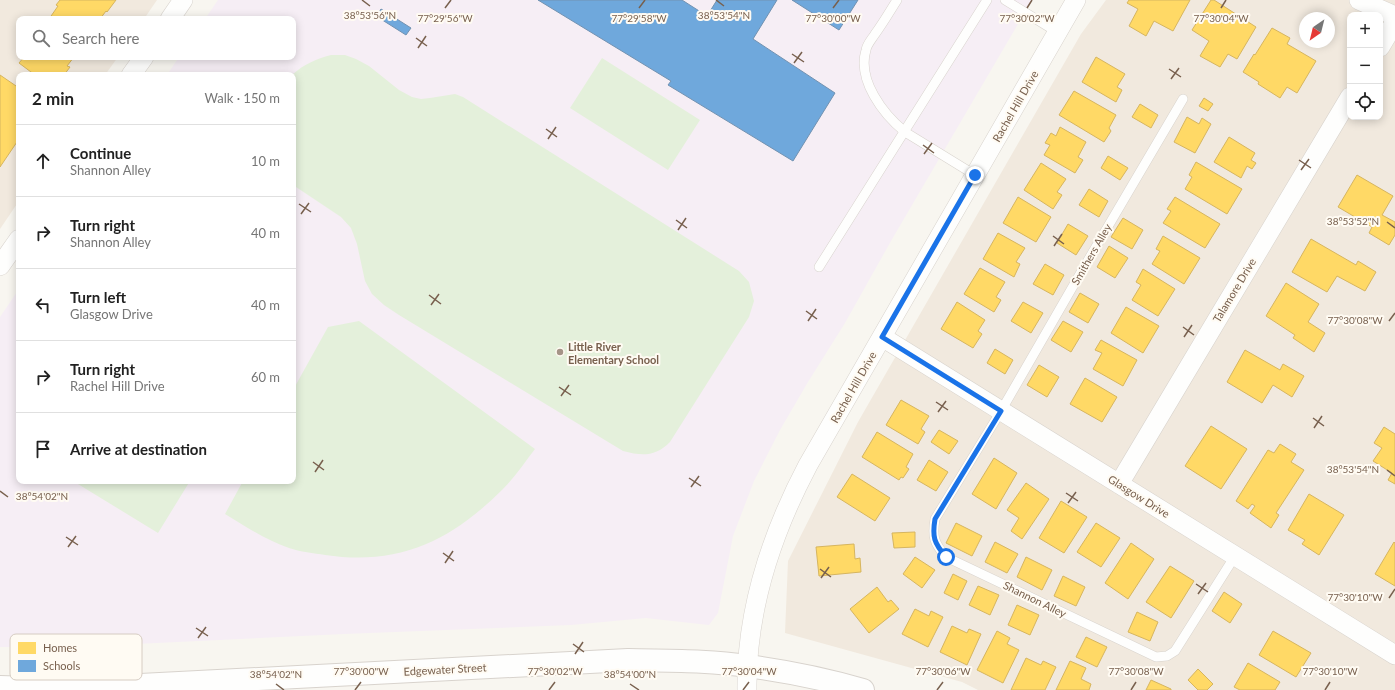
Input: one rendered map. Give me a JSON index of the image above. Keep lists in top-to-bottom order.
{
  "streets": {
    "street": [
      "Rachel Hill Drive",
      "Talamore Drive",
      "Glasgow Drive",
      "Edgewater Street"
    ],
    "lane": ["Smithers Alley", "Shannon Alley"]
  },
  "crossings": [
    ["Rachel Hill Drive", "Glasgow Drive"],
    ["Rachel Hill Drive", "Edgewater Street"],
    ["Smithers Alley", "Glasgow Drive"],
    ["Smithers Alley", "Shannon Alley"],
    ["Talamore Drive", "Glasgow Drive"],
    ["Glasgow Drive", "Shannon Alley"]
  ],
  "places": ["Little River Elementary School"],
  "legend": ["Homes", "Schools"],
  "north": "bottom left",
  "page": {
    "map_buttons": ["+", "−"],
    "search": "Search here",
    "heading": ["2 min", "Walk · 150 m"],
    "list": [
      ["Continue", "Shannon Alley", "10 m"],
      ["Turn right", "Shannon Alley", "40 m"],
      ["Turn left", "Glasgow Drive", "40 m"],
      ["Turn right", "Rachel Hill Drive", "60 m"],
      "Arrive at destination"
    ]
  },
  "coordinates": [
    "38°53'56\"N",
    "38°53'54\"N",
    "77°29'56\"W",
    "77°29'58\"W",
    "77°30'00\"W",
    "77°30'02\"W",
    "77°30'04\"W",
    "38°53'52\"N",
    "77°30'08\"W",
    "38°54'02\"N",
    "77°30'10\"W",
    "77°30'06\"W",
    "38°54'00\"N"
  ]
}
